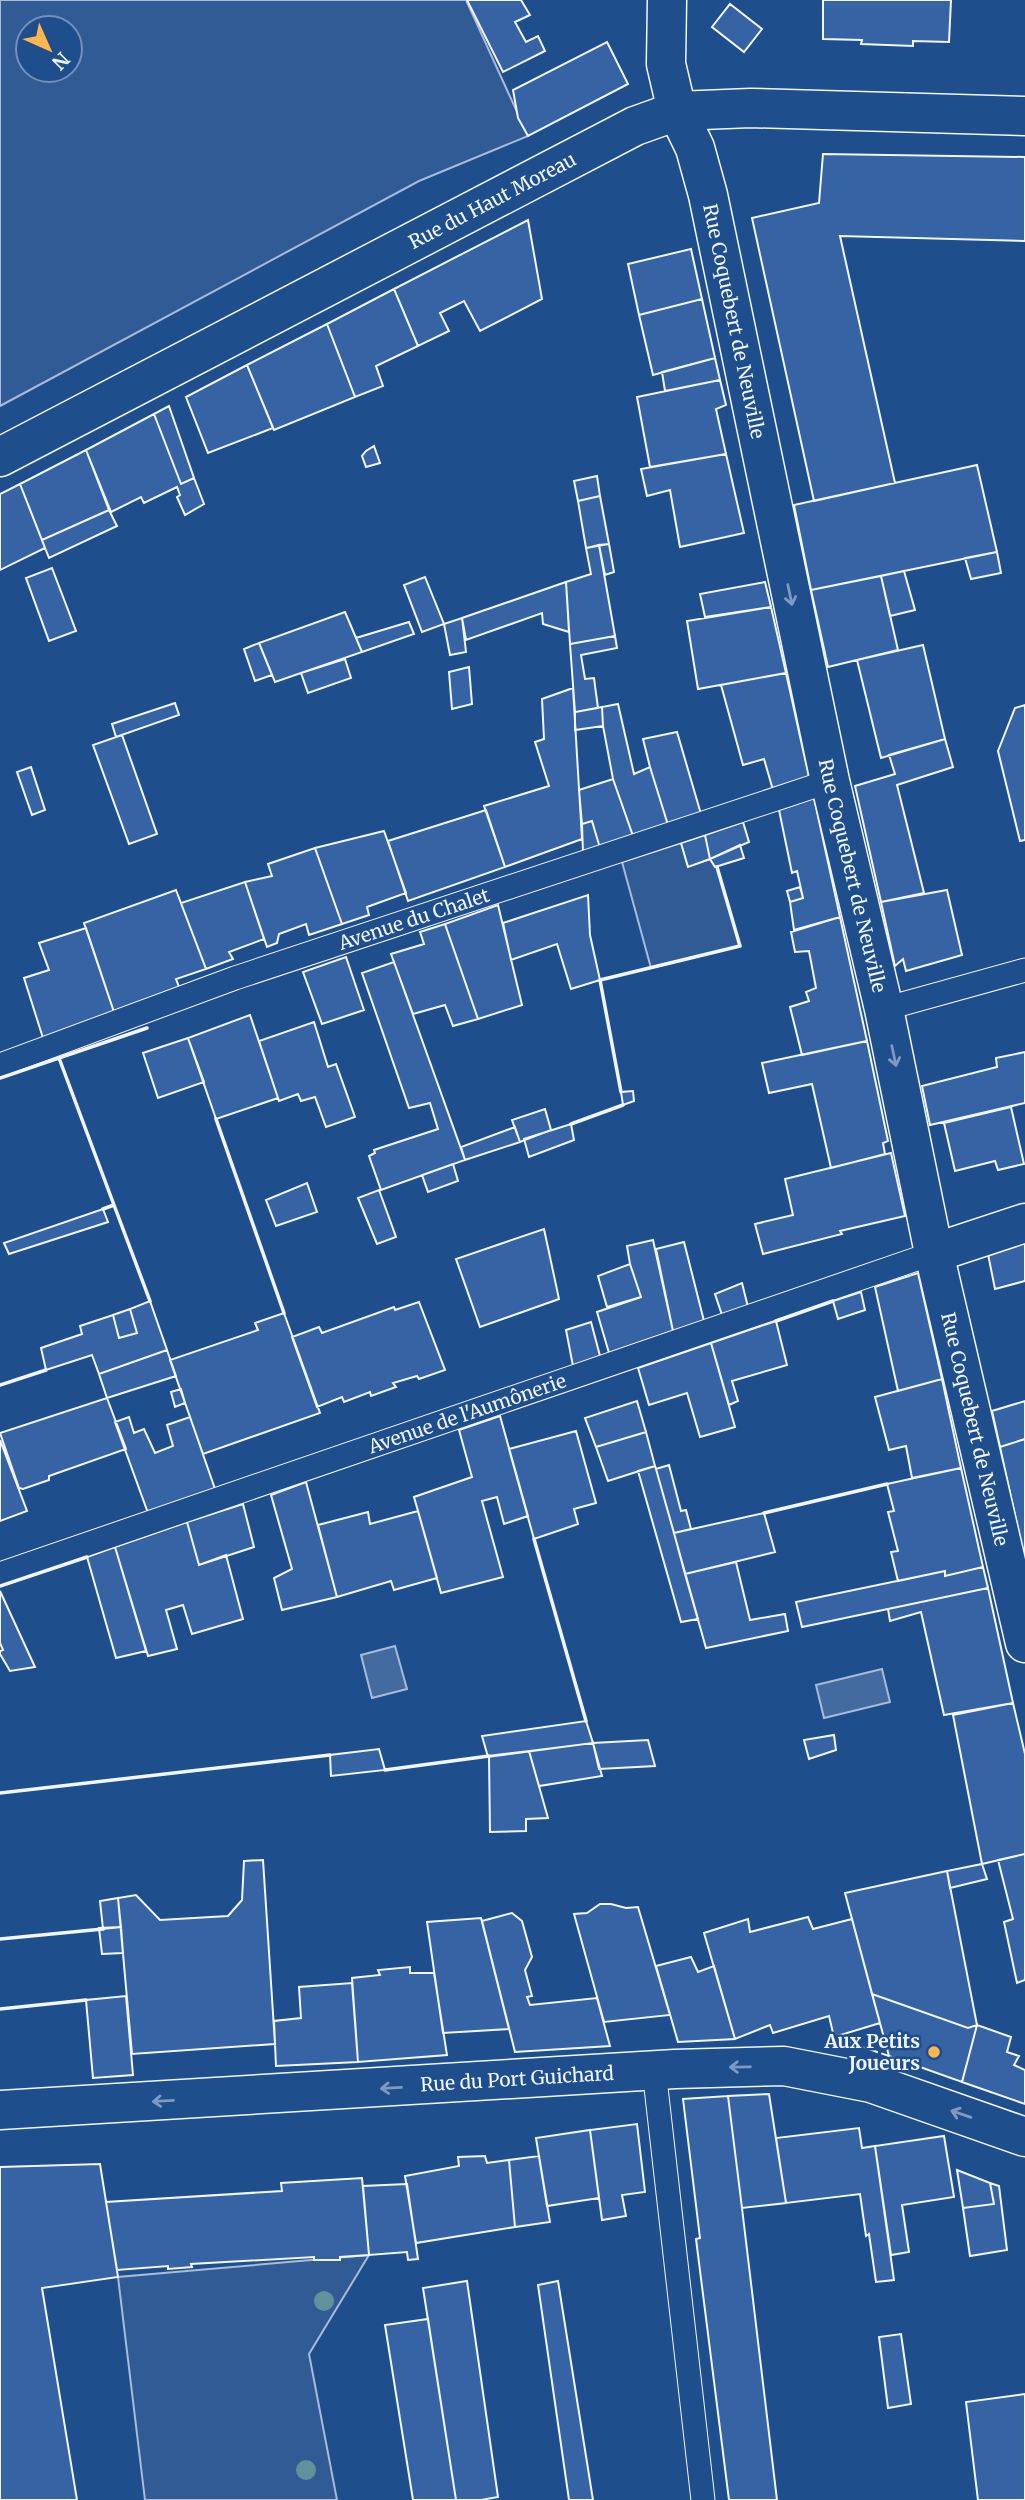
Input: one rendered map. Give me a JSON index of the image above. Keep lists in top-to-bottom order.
{
  "streets": {
    "street": ["Rue du Haut Moreau", "Rue Coquebert de Neuville", "Rue du Port Guichard"],
    "lane": ["Avenue du Chalet", "Avenue de l'Aumônerie"]
  },
  "crossings": [
    ["Rue du Haut Moreau", "Rue Coquebert de Neuville"],
    ["Rue Coquebert de Neuville", "Avenue du Chalet"],
    ["Rue Coquebert de Neuville", "Avenue de l'Aumônerie"]
  ],
  "one_way": ["Rue Coquebert de Neuville", "Rue du Port Guichard"],
  "places": ["Aux Petits Joueurs"],
  "north": "bottom right"
}
